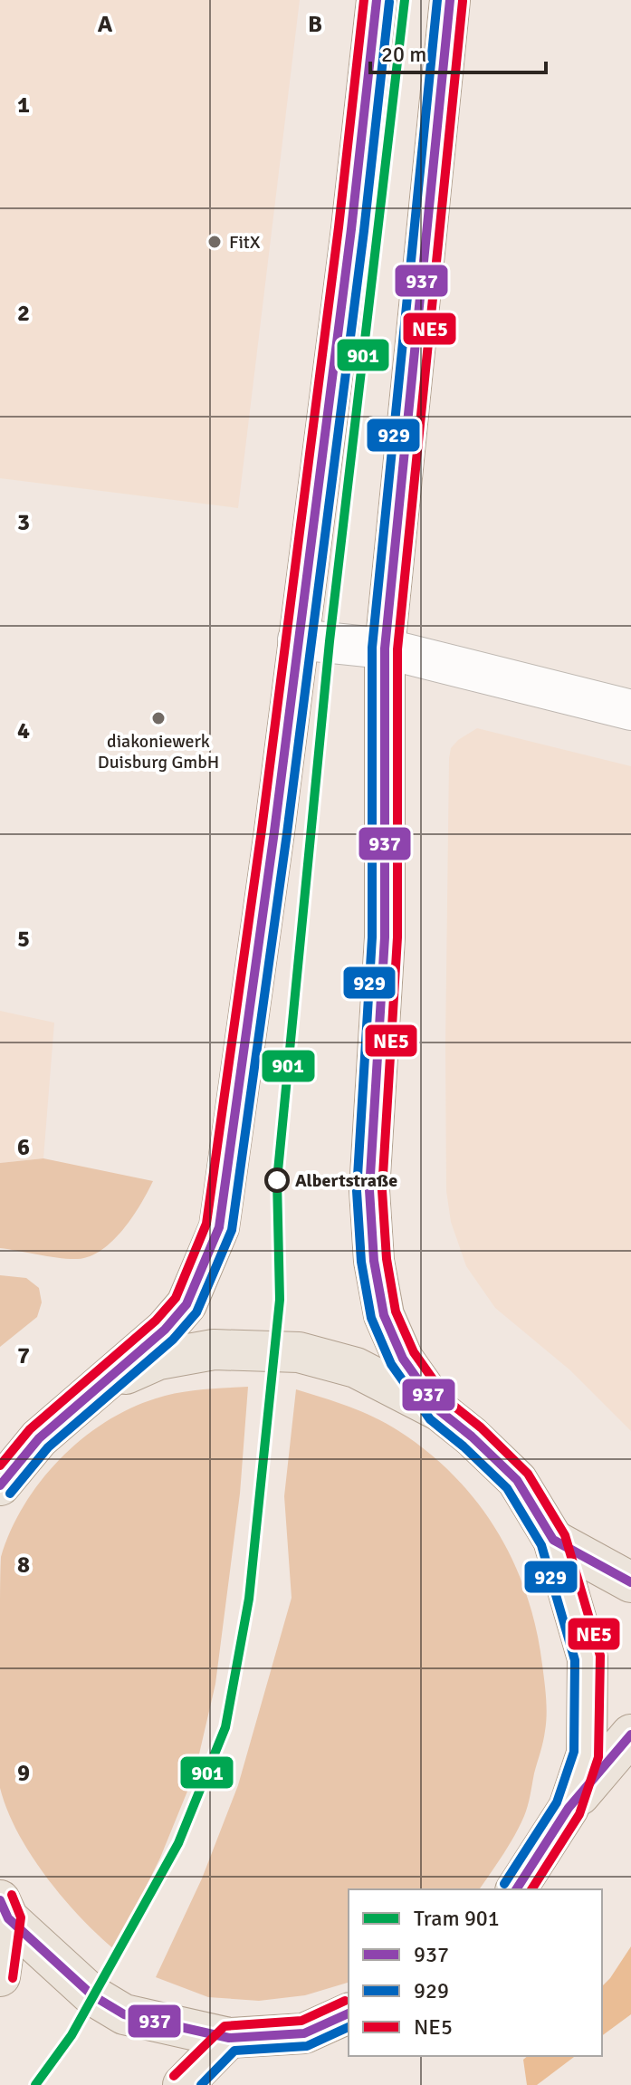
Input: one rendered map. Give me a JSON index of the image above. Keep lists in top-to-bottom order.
{
  "places": ["FitX", "diakoniewerk Duisburg GmbH", "Albertstraße"],
  "lines": [
    "tram line 901",
    "transit line 937",
    "transit line 929",
    "transit line NE5"
  ],
  "legend": [
    "Tram 901",
    "937",
    "929",
    "NE5"
  ],
  "scale_bar": "20 m",
  "grid": {
    "columns": ["A", "B"],
    "rows": [
      "1",
      "2",
      "3",
      "4",
      "5",
      "6",
      "7",
      "8",
      "9"
    ]
  }
}
